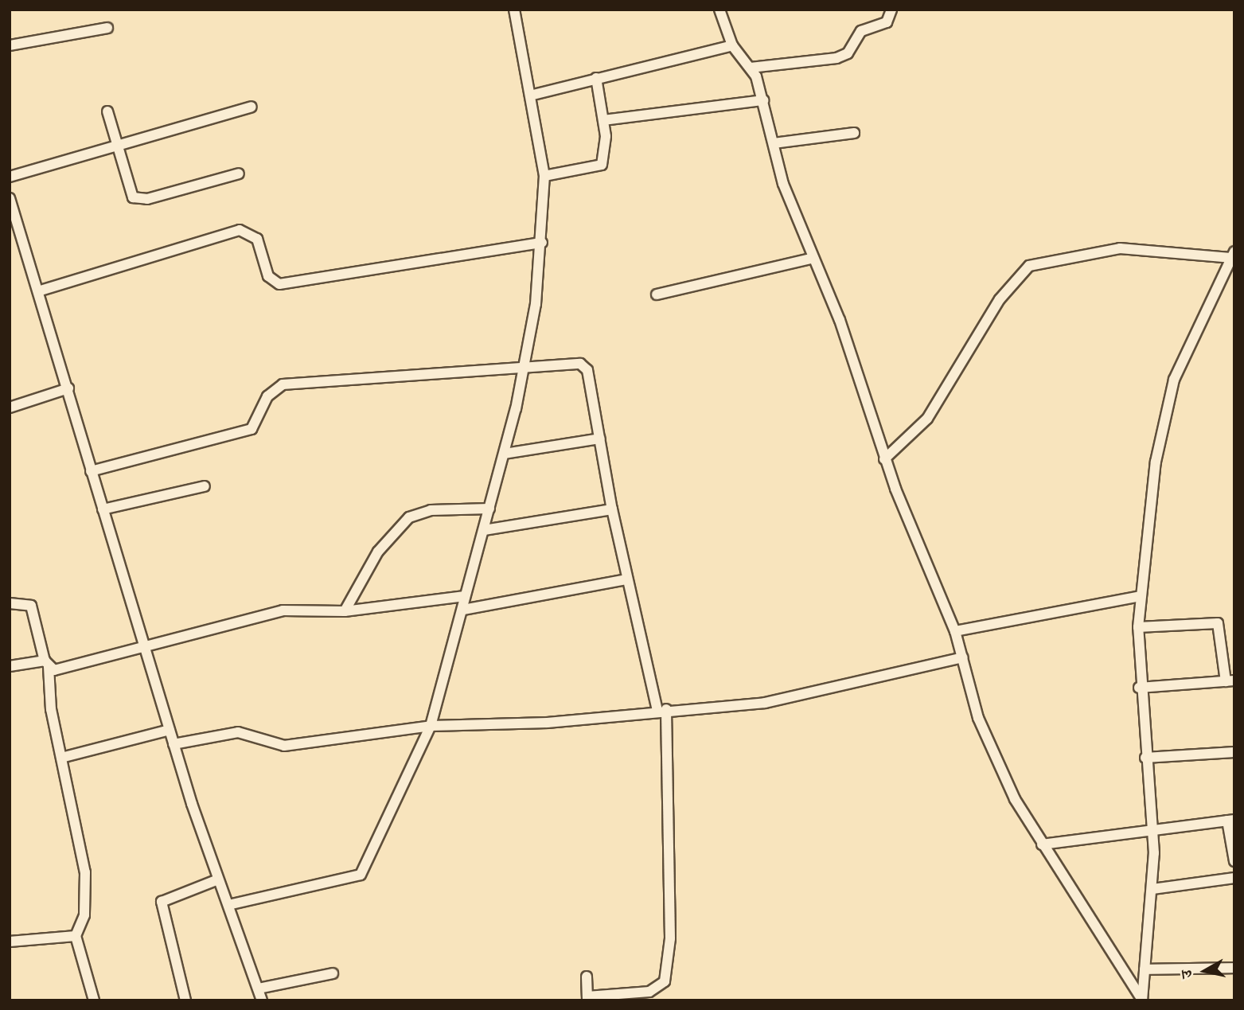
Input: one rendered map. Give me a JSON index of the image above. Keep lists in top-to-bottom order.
{
  "north": "left"
}
